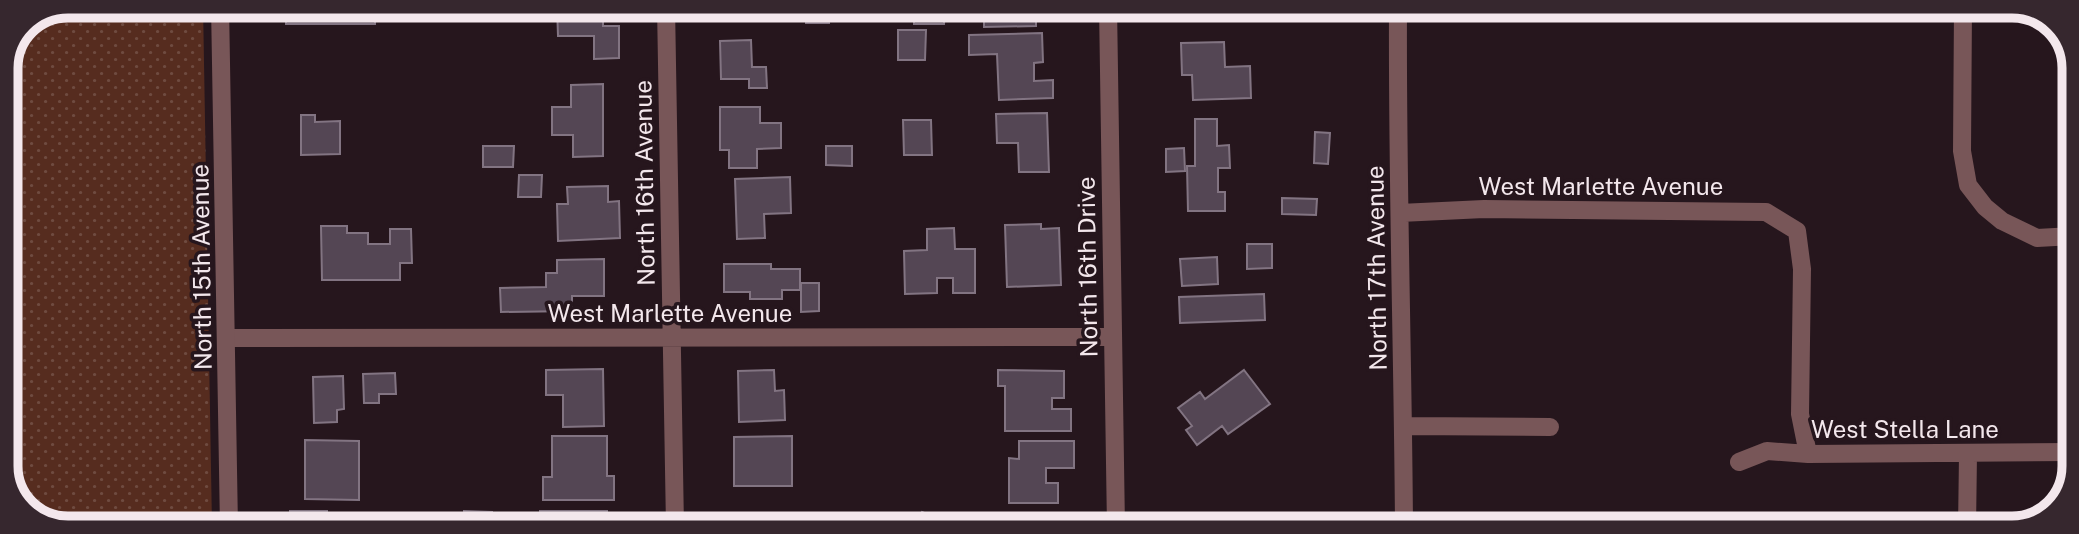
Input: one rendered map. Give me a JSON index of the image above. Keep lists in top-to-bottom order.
{
  "streets": {
    "street": [
      "North 16th Avenue",
      "West Marlette Avenue",
      "North 15th Avenue",
      "North 16th Drive",
      "North 17th Avenue",
      "West Stella Lane"
    ]
  },
  "crossings": [
    ["North 16th Avenue", "West Marlette Avenue"],
    ["West Marlette Avenue", "North 15th Avenue"],
    ["West Marlette Avenue", "North 16th Drive"],
    ["West Marlette Avenue", "North 17th Avenue"],
    ["West Marlette Avenue", "West Stella Lane"]
  ]
}
